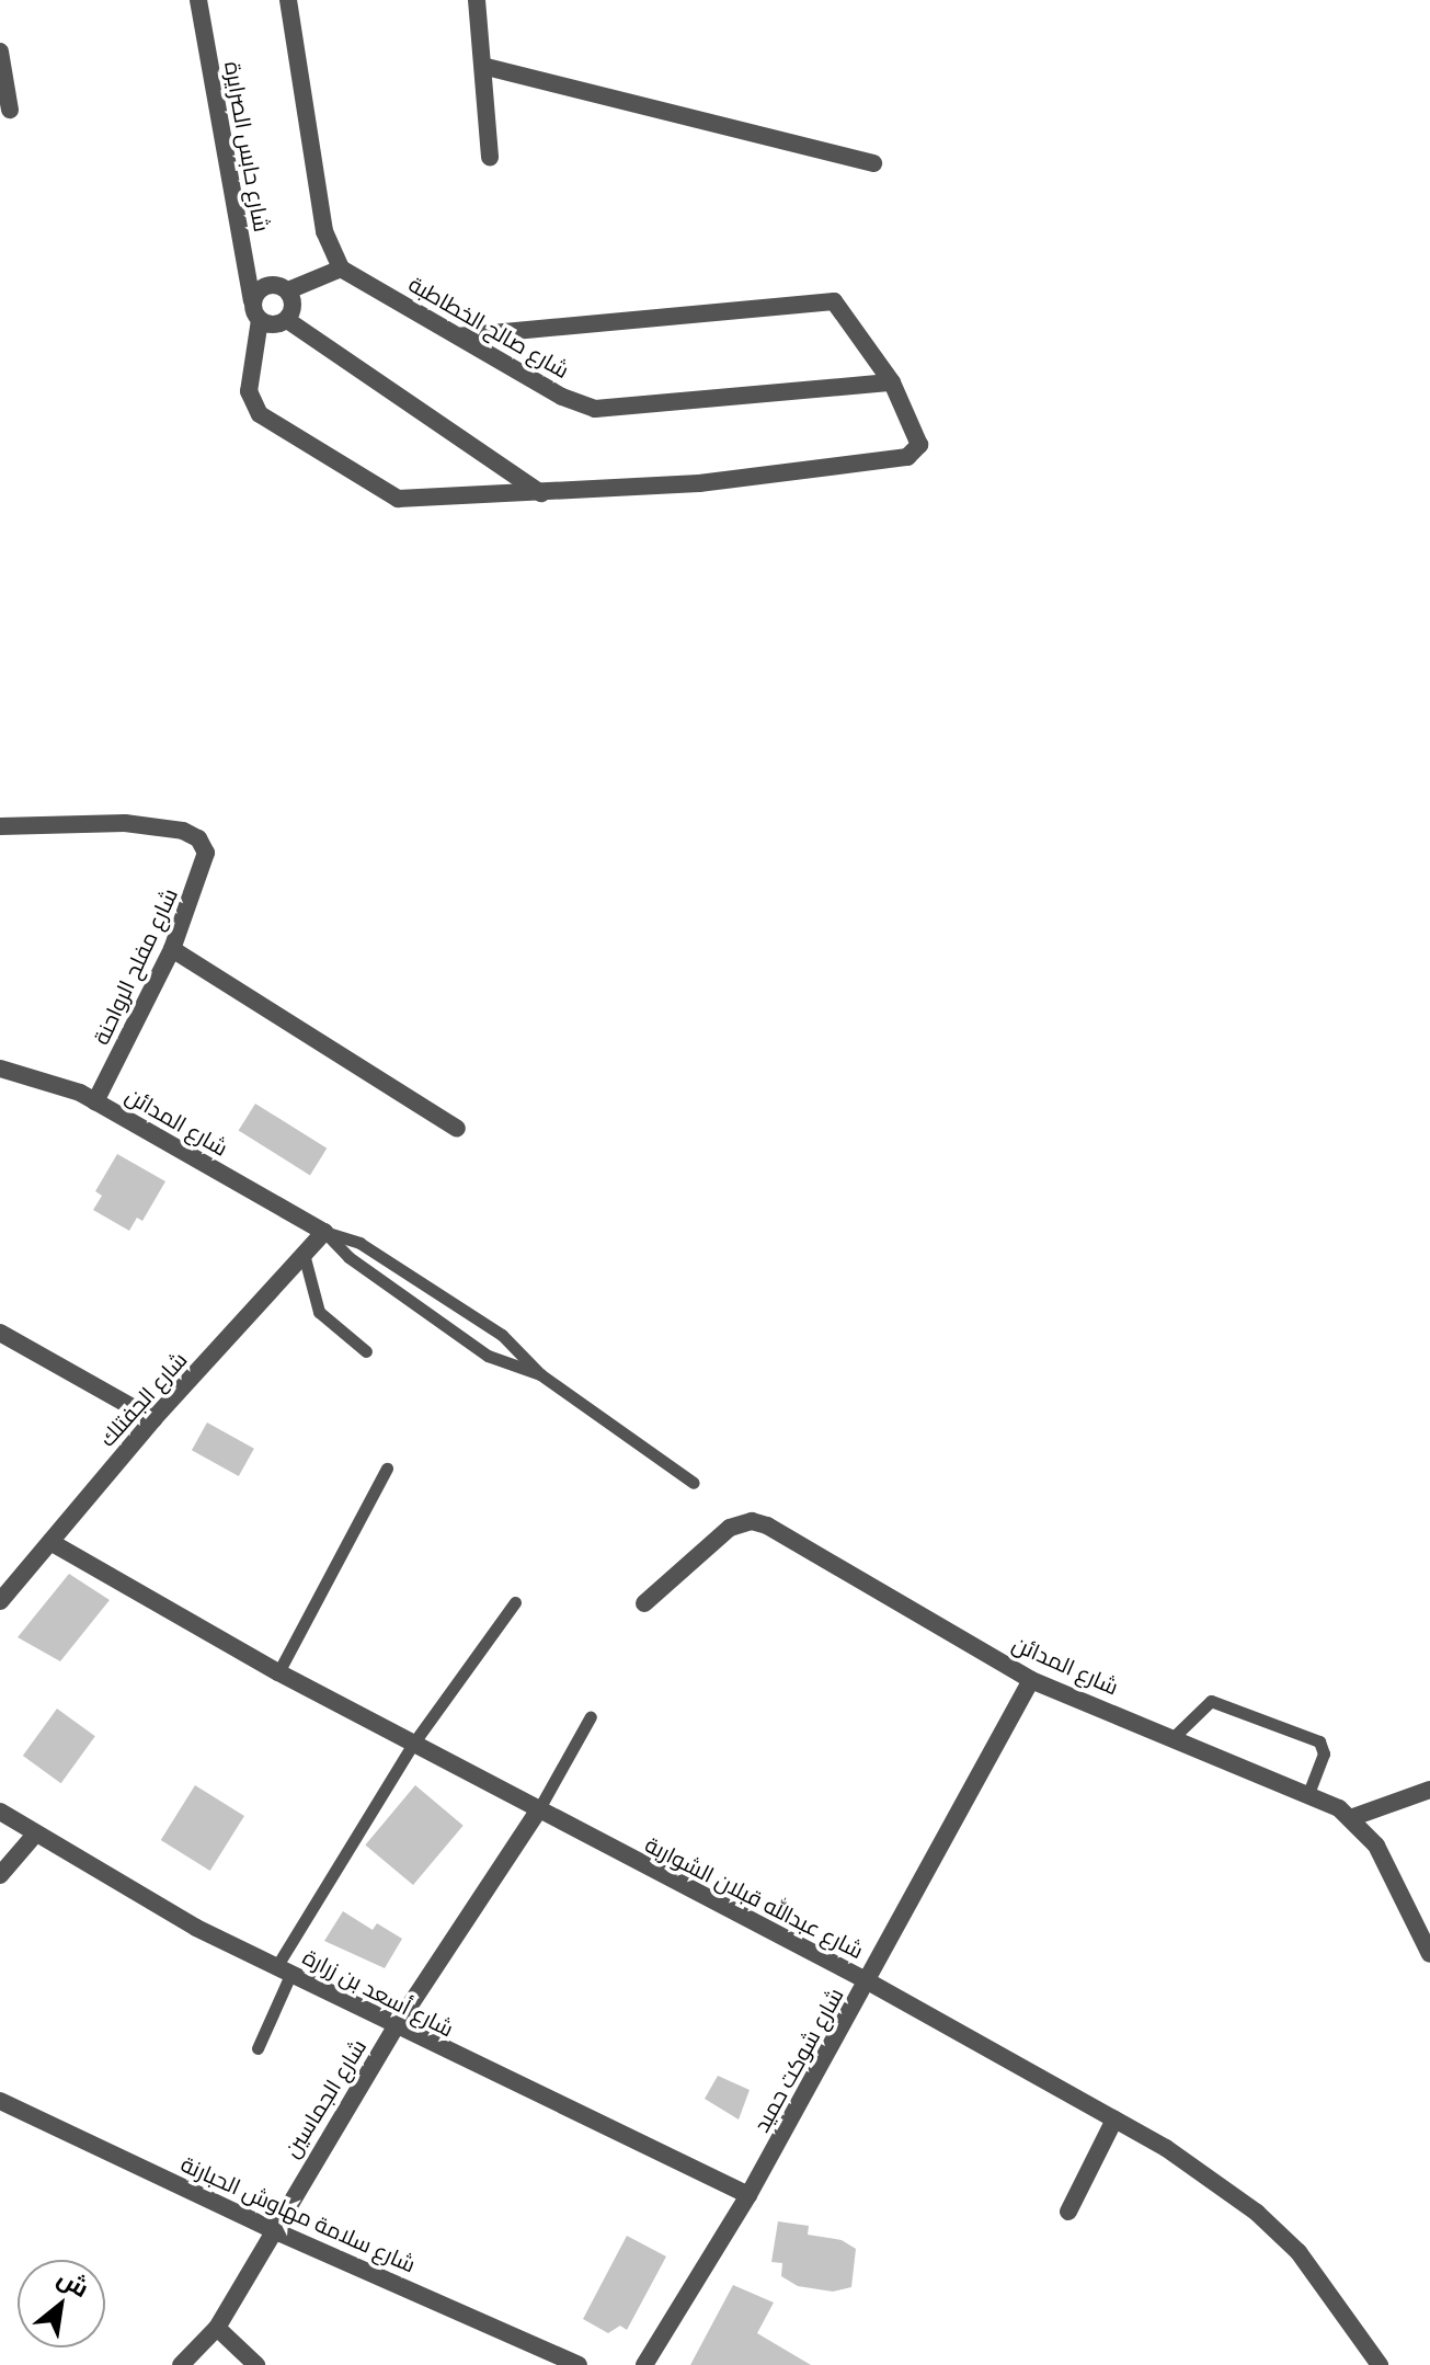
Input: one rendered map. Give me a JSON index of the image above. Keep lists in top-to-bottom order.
{
  "streets": {
    "street": [
      "شارع حابس الصرايرة",
      "شارع صالح الخطاطبة",
      "شارع مفلح الرواحنة",
      "شارع المدائن",
      "شارع الجفتلك",
      "شارع عبدالله قبلان الشواربة",
      "شارع أسعد بن زرارة",
      "شارع شوكت حميد",
      "شارع الجماسين",
      "شارع سلامة مهاوش الحبارنة"
    ]
  },
  "crossings": [
    ["شارع مفلح الرواحنة", "شارع المدائن"],
    ["شارع المدائن", "شارع الجفتلك"],
    ["شارع المدائن", "شارع شوكت حميد"],
    ["شارع الجفتلك", "شارع عبدالله قبلان الشواربة"],
    ["شارع عبدالله قبلان الشواربة", "شارع شوكت حميد"],
    ["شارع عبدالله قبلان الشواربة", "شارع الجماسين"],
    ["شارع أسعد بن زرارة", "شارع شوكت حميد"],
    ["شارع أسعد بن زرارة", "شارع الجماسين"],
    ["شارع الجماسين", "شارع سلامة مهاوش الحبارنة"]
  ],
  "north": "top right"
}
